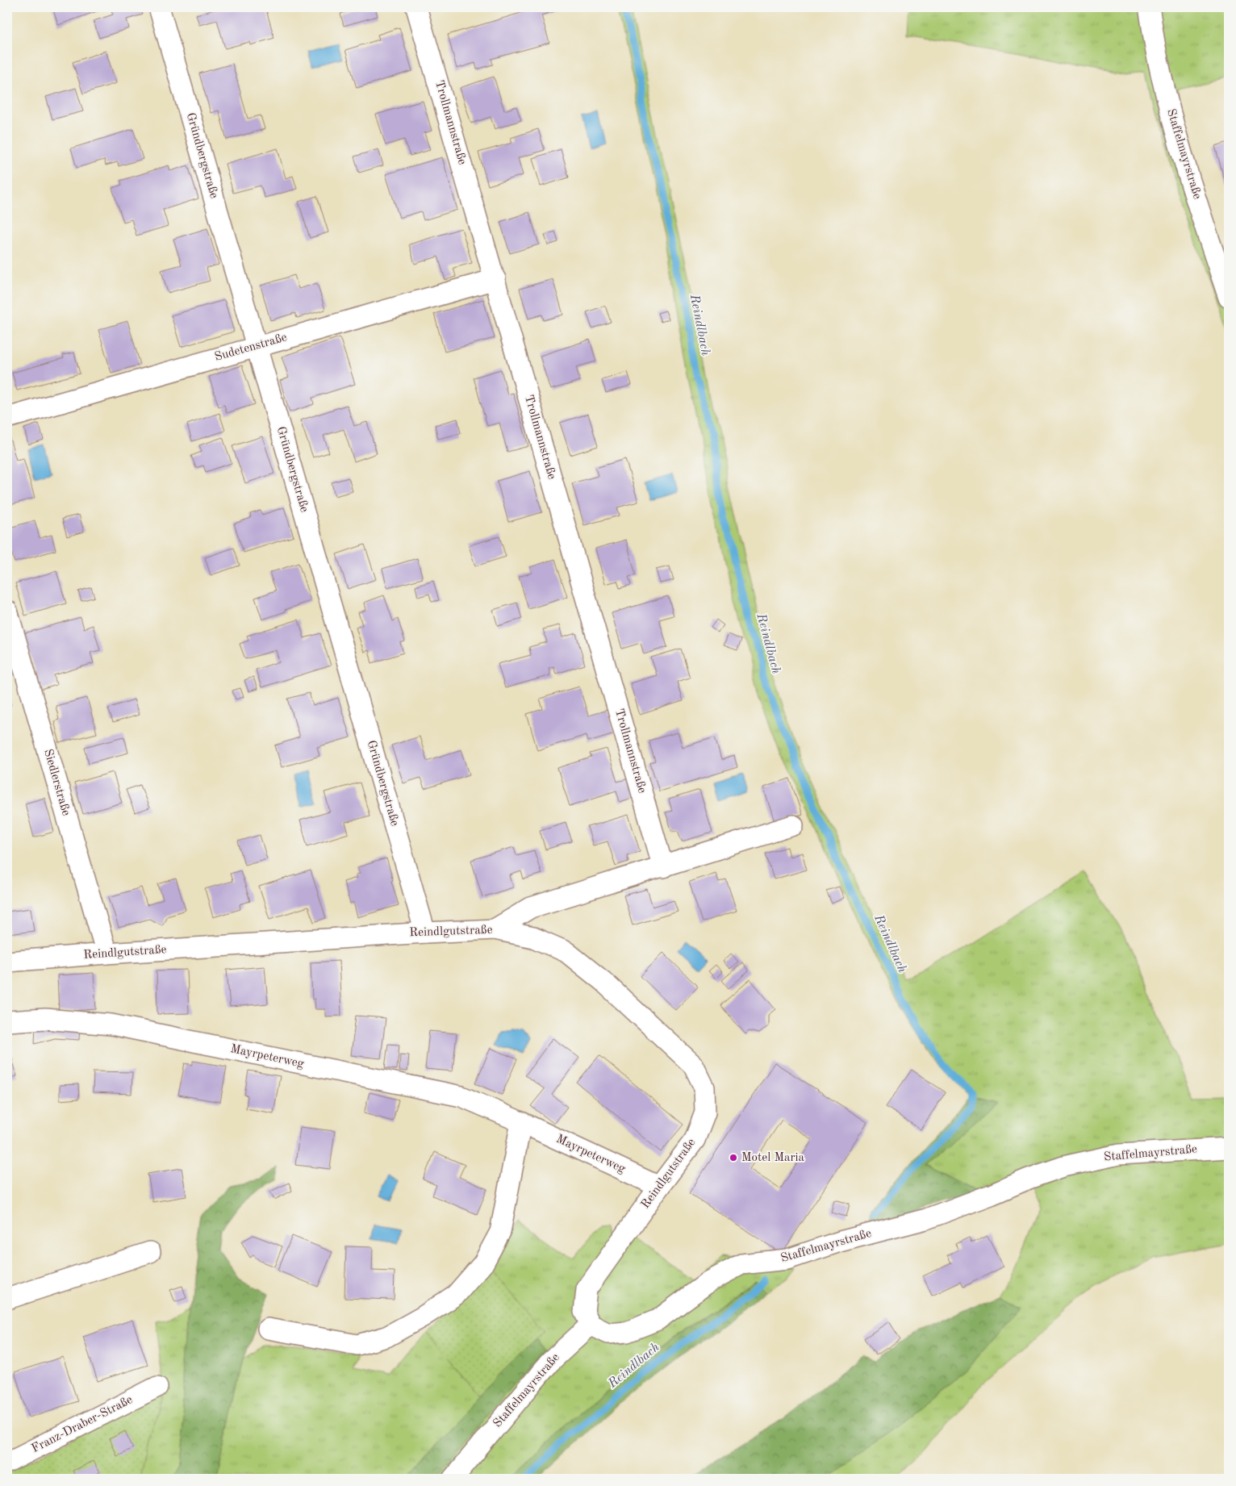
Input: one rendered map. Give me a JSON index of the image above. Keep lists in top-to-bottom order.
{
  "streets": {
    "street": [
      "Trollmannstraße",
      "Staffelmayrstraße",
      "Gründbergstraße",
      "Sudetenstraße",
      "Siedlerstraße",
      "Reindlgutstraße",
      "Mayrpeterweg",
      "Franz-Draber-Straße"
    ]
  },
  "crossings": [
    ["Trollmannstraße", "Sudetenstraße"],
    ["Staffelmayrstraße", "Reindlgutstraße"],
    ["Gründbergstraße", "Sudetenstraße"],
    ["Gründbergstraße", "Reindlgutstraße"],
    ["Siedlerstraße", "Reindlgutstraße"],
    ["Reindlgutstraße", "Mayrpeterweg"]
  ],
  "water": ["Reindlbach"],
  "places": ["Motel Maria"]
}
